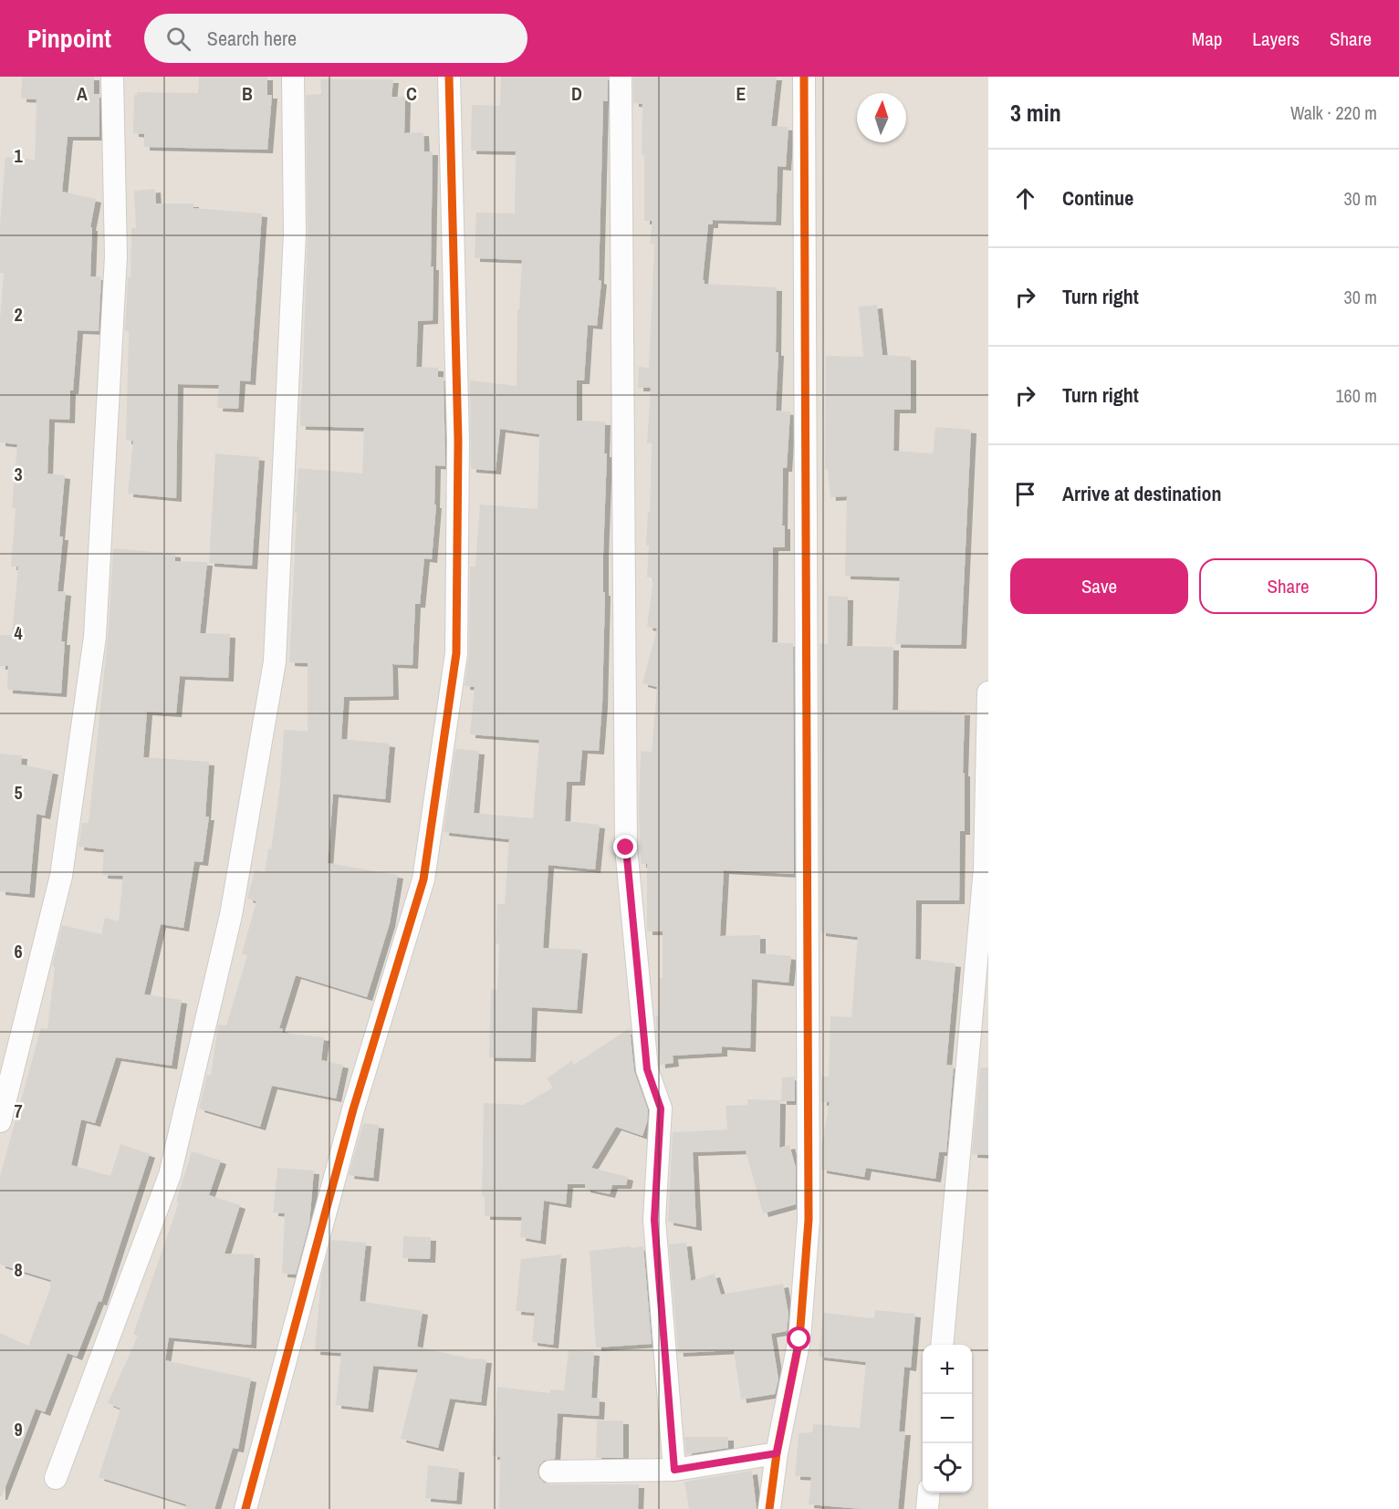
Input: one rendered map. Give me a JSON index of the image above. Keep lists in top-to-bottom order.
{
  "north": "top",
  "page": {
    "header": "Pinpoint",
    "search": "Search here",
    "nav": ["Map", "Layers", "Share"],
    "heading": ["3 min", "Walk · 220 m"],
    "list": [
      ["Continue", "30 m"],
      ["Turn right", "30 m"],
      ["Turn right", "160 m"],
      "Arrive at destination"
    ],
    "buttons": ["Save", "Share"],
    "map_buttons": ["+", "−"]
  },
  "grid": {
    "columns": [
      "A",
      "B",
      "C",
      "D",
      "E"
    ],
    "rows": [
      "1",
      "2",
      "3",
      "4",
      "5",
      "6",
      "7",
      "8",
      "9"
    ]
  }
}
